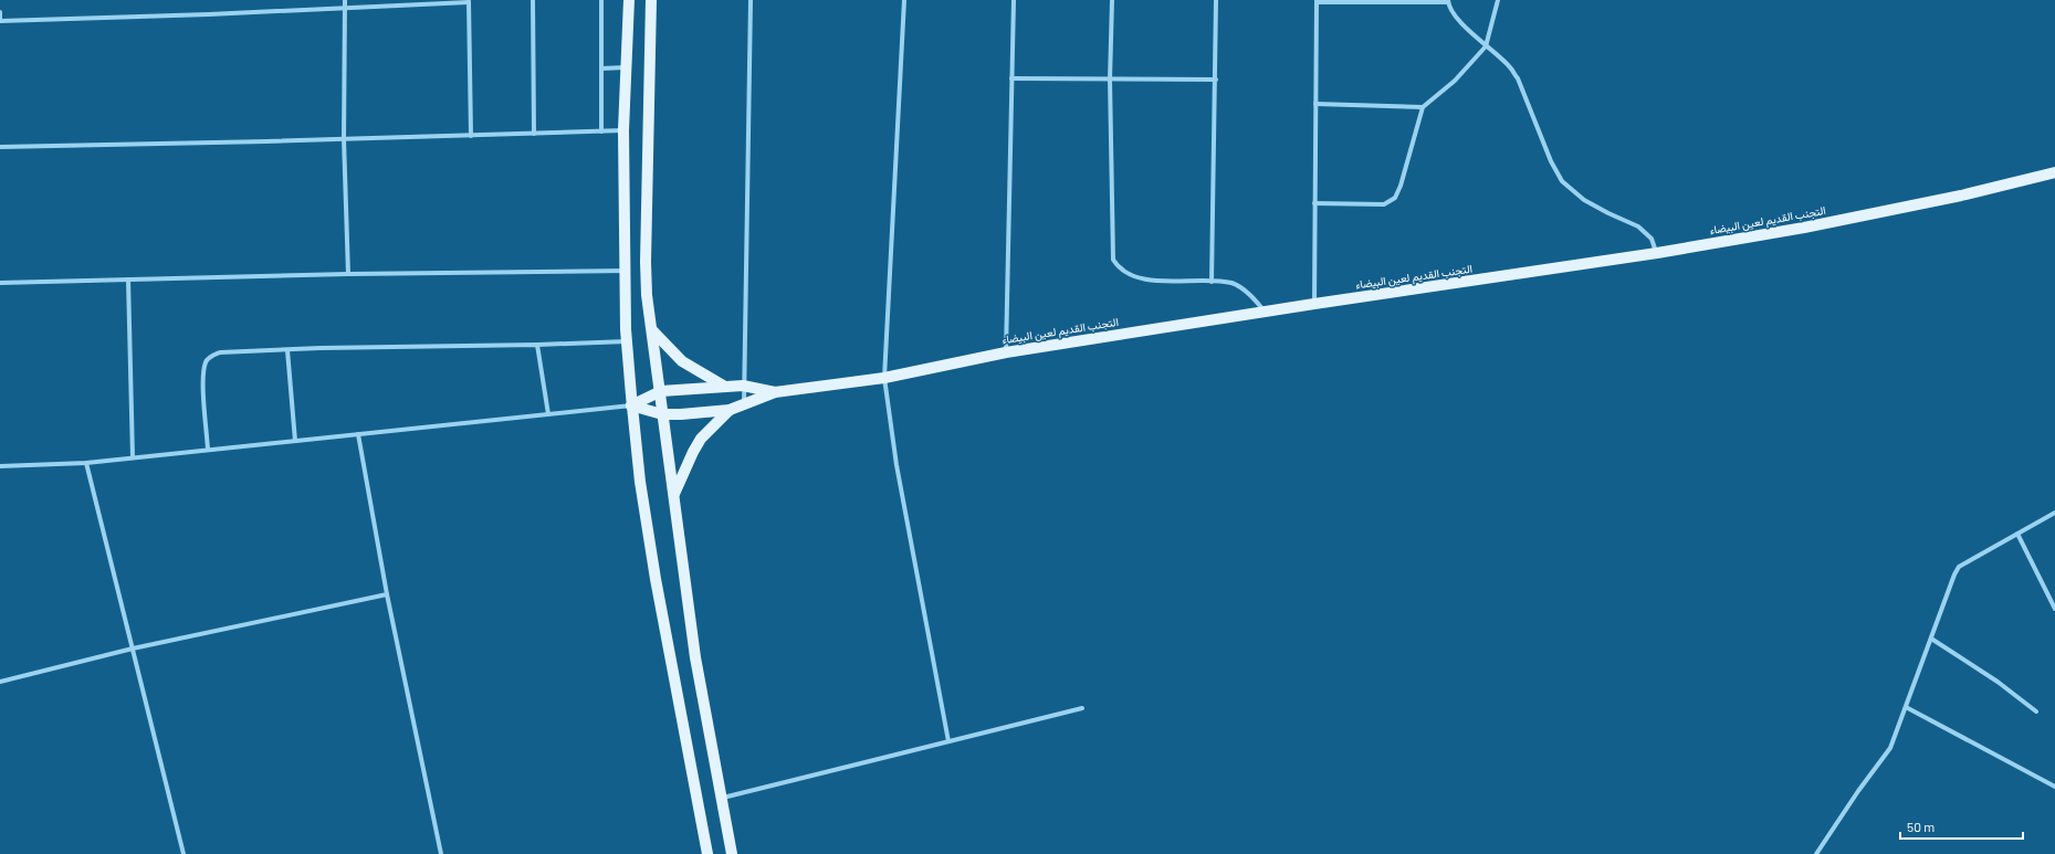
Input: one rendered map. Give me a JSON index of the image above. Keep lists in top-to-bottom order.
{
  "streets": {
    "main road": ["التجنب القديم لعين البيضاء"]
  },
  "scale_bar": "50 m"
}
